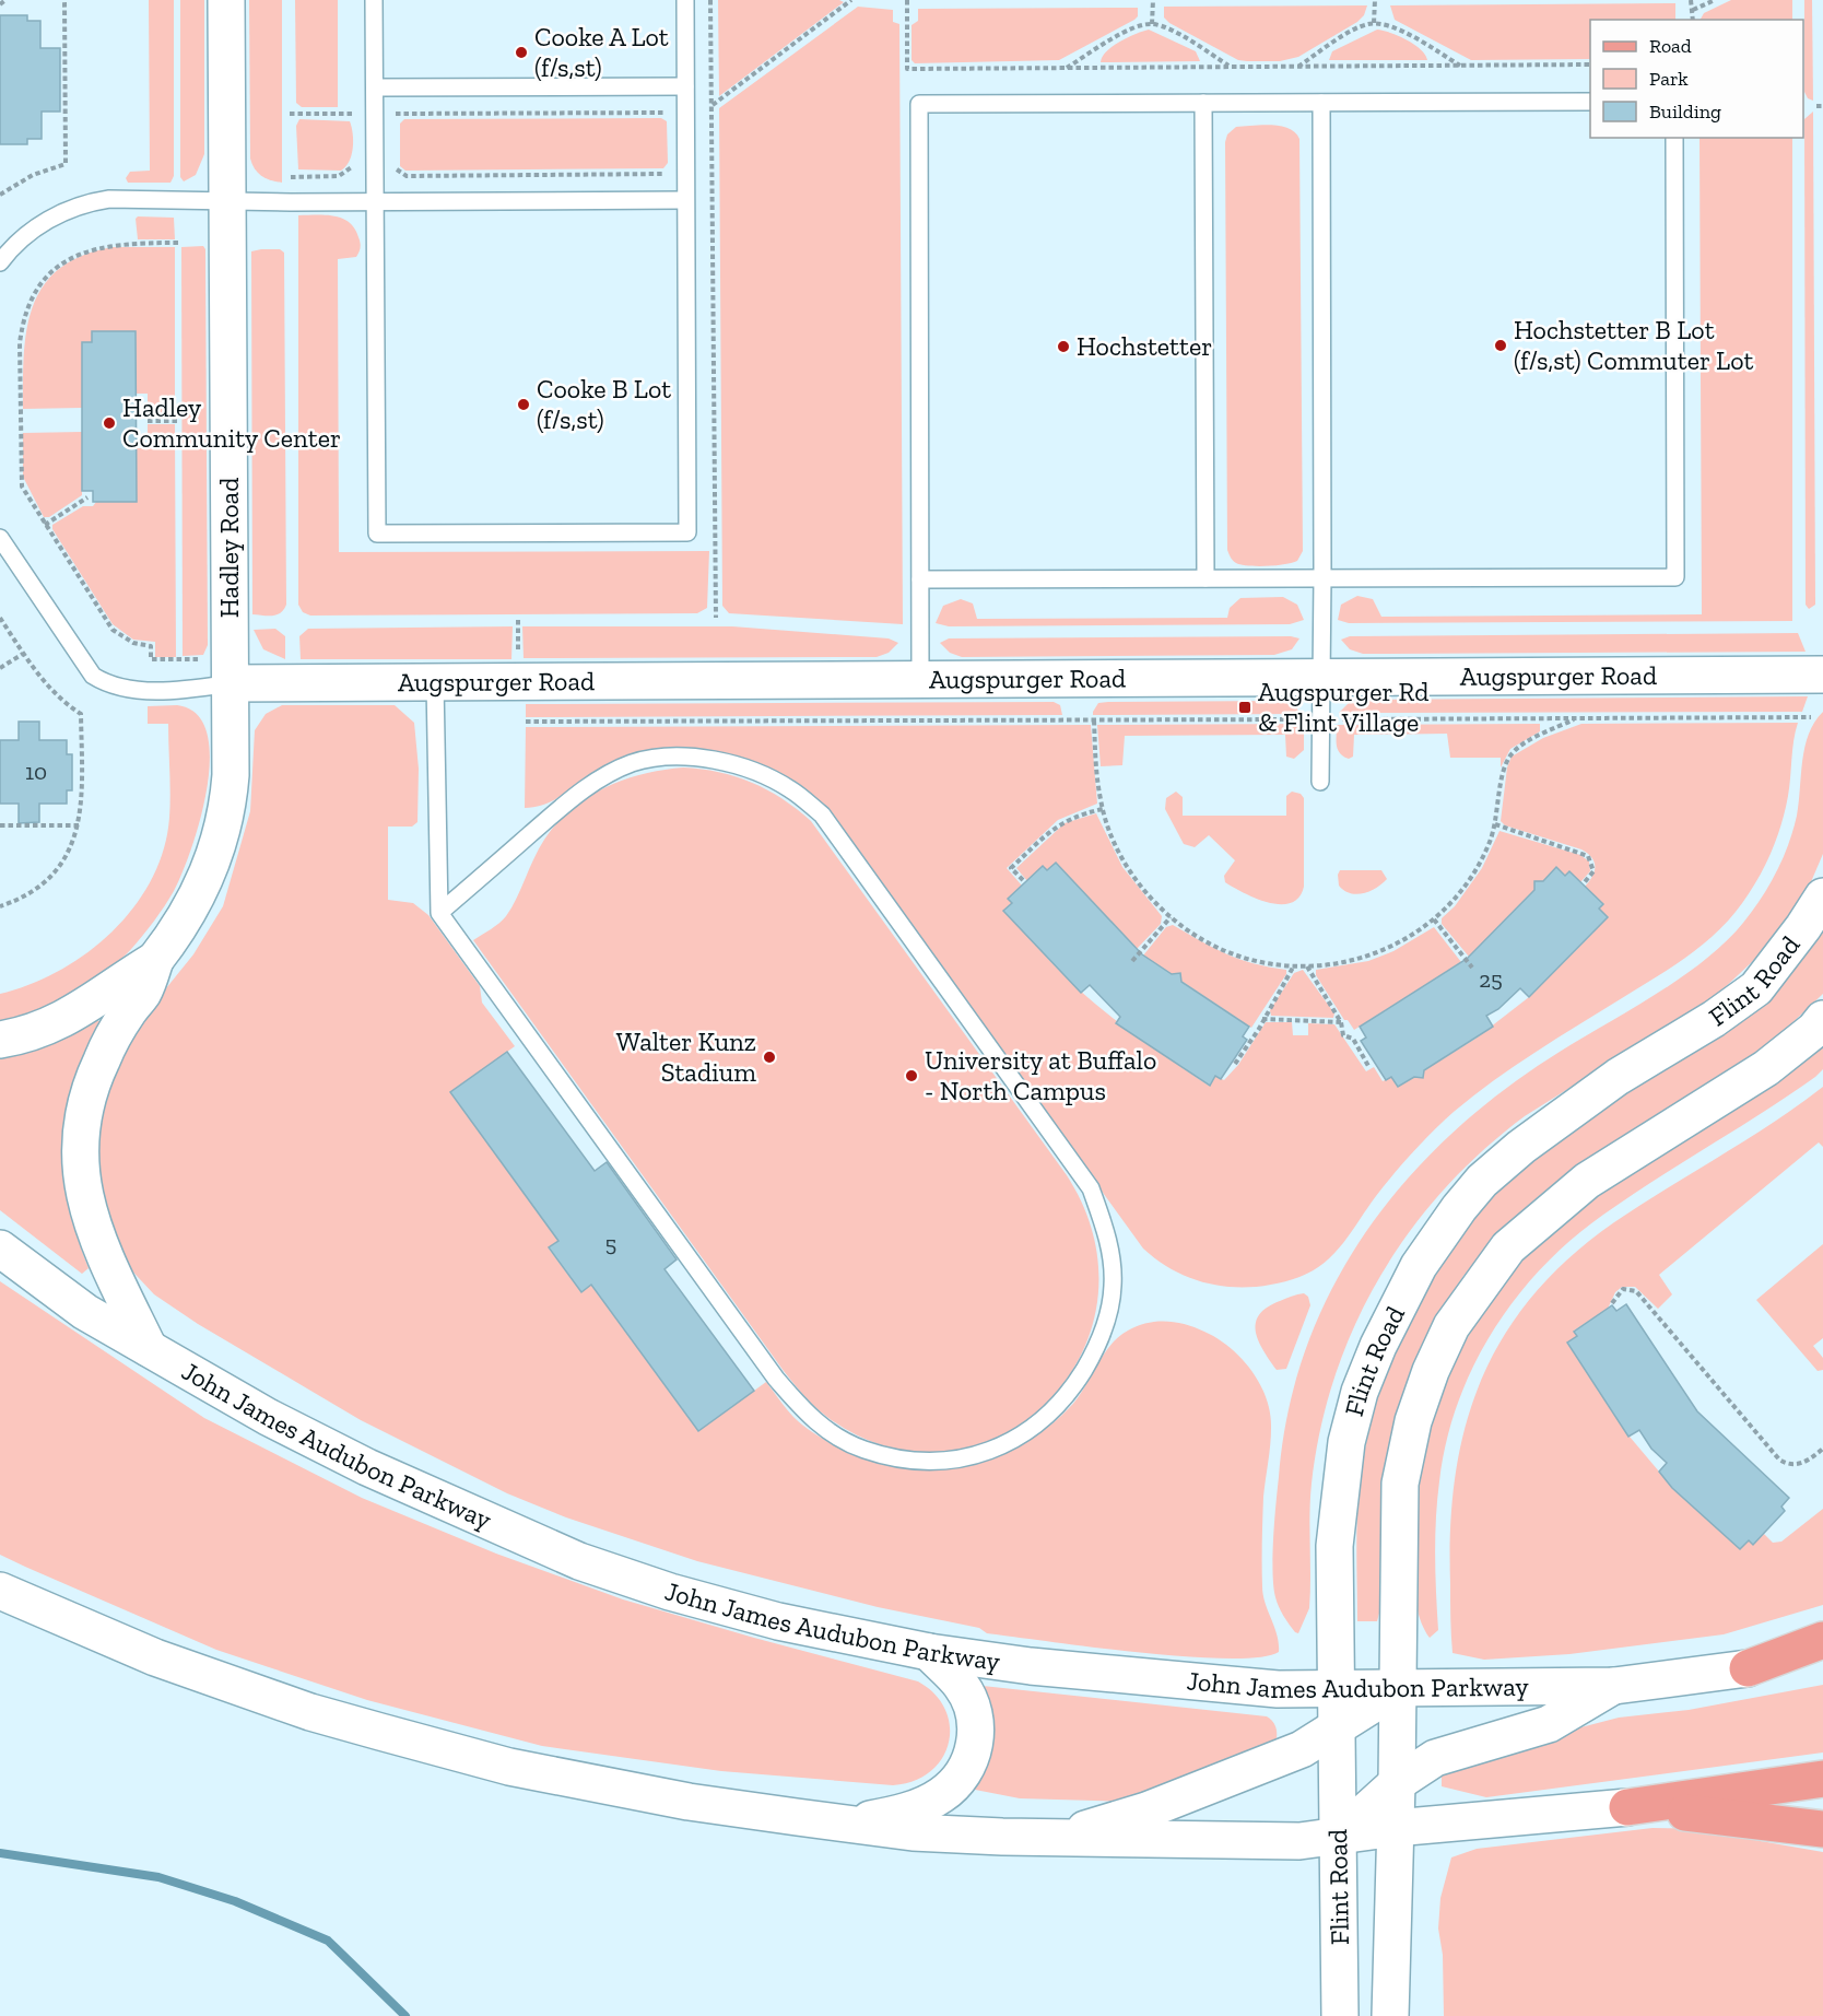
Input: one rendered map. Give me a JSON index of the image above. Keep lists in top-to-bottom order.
{
  "streets": {
    "main road": [
      "Hadley Road",
      "Augspurger Road",
      "Flint Road",
      "John James Audubon Parkway"
    ]
  },
  "crossings": [
    ["Hadley Road", "Augspurger Road"],
    ["Flint Road", "John James Audubon Parkway"]
  ],
  "places": {
    "other": [
      "Cooke A Lot (f/s,st)",
      "Hochstetter B Lot (f/s,st) Commuter Lot",
      "Hochstetter",
      "Cooke B Lot (f/s,st)",
      "Hadley Community Center",
      "Walter Kunz Stadium",
      "University at Buffalo - North Campus"
    ],
    "transit": ["Augspurger Rd & Flint Village"]
  },
  "house_numbers": ["10", "25", "5"],
  "legend": ["Road", "Park", "Building"]
}
